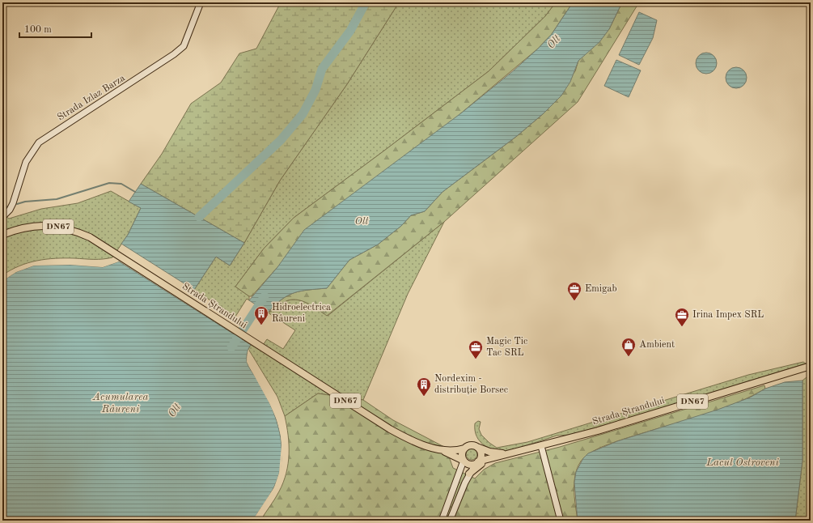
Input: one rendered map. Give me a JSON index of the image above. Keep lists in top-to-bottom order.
{
  "streets": {
    "main road": ["Strada Izlaz Barza", "DN67", "Strada Ștrandului"]
  },
  "water": ["Olt", "Acumularea Râureni", "Lacul Ostroveni"],
  "places": {
    "office": ["Emigab", "Irina Impex SRL", "Magic Tic Tac SRL"],
    "building": ["Hidroelectrica Râureni", "Nordexim - distribuție Borsec"],
    "shop": ["Ambient"]
  },
  "scale_bar": "100 m"
}
